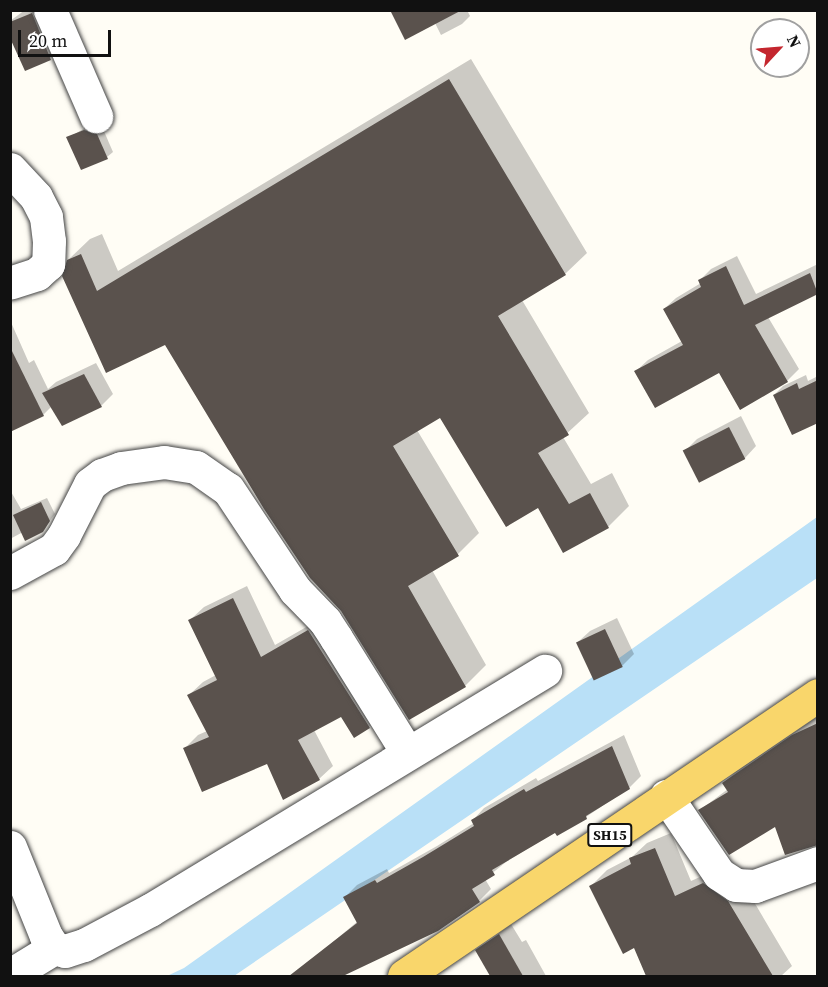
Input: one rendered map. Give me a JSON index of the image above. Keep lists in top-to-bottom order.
{
  "streets": {
    "main road": ["SH15"]
  },
  "scale_bar": "20 m",
  "north": "top right"
}
